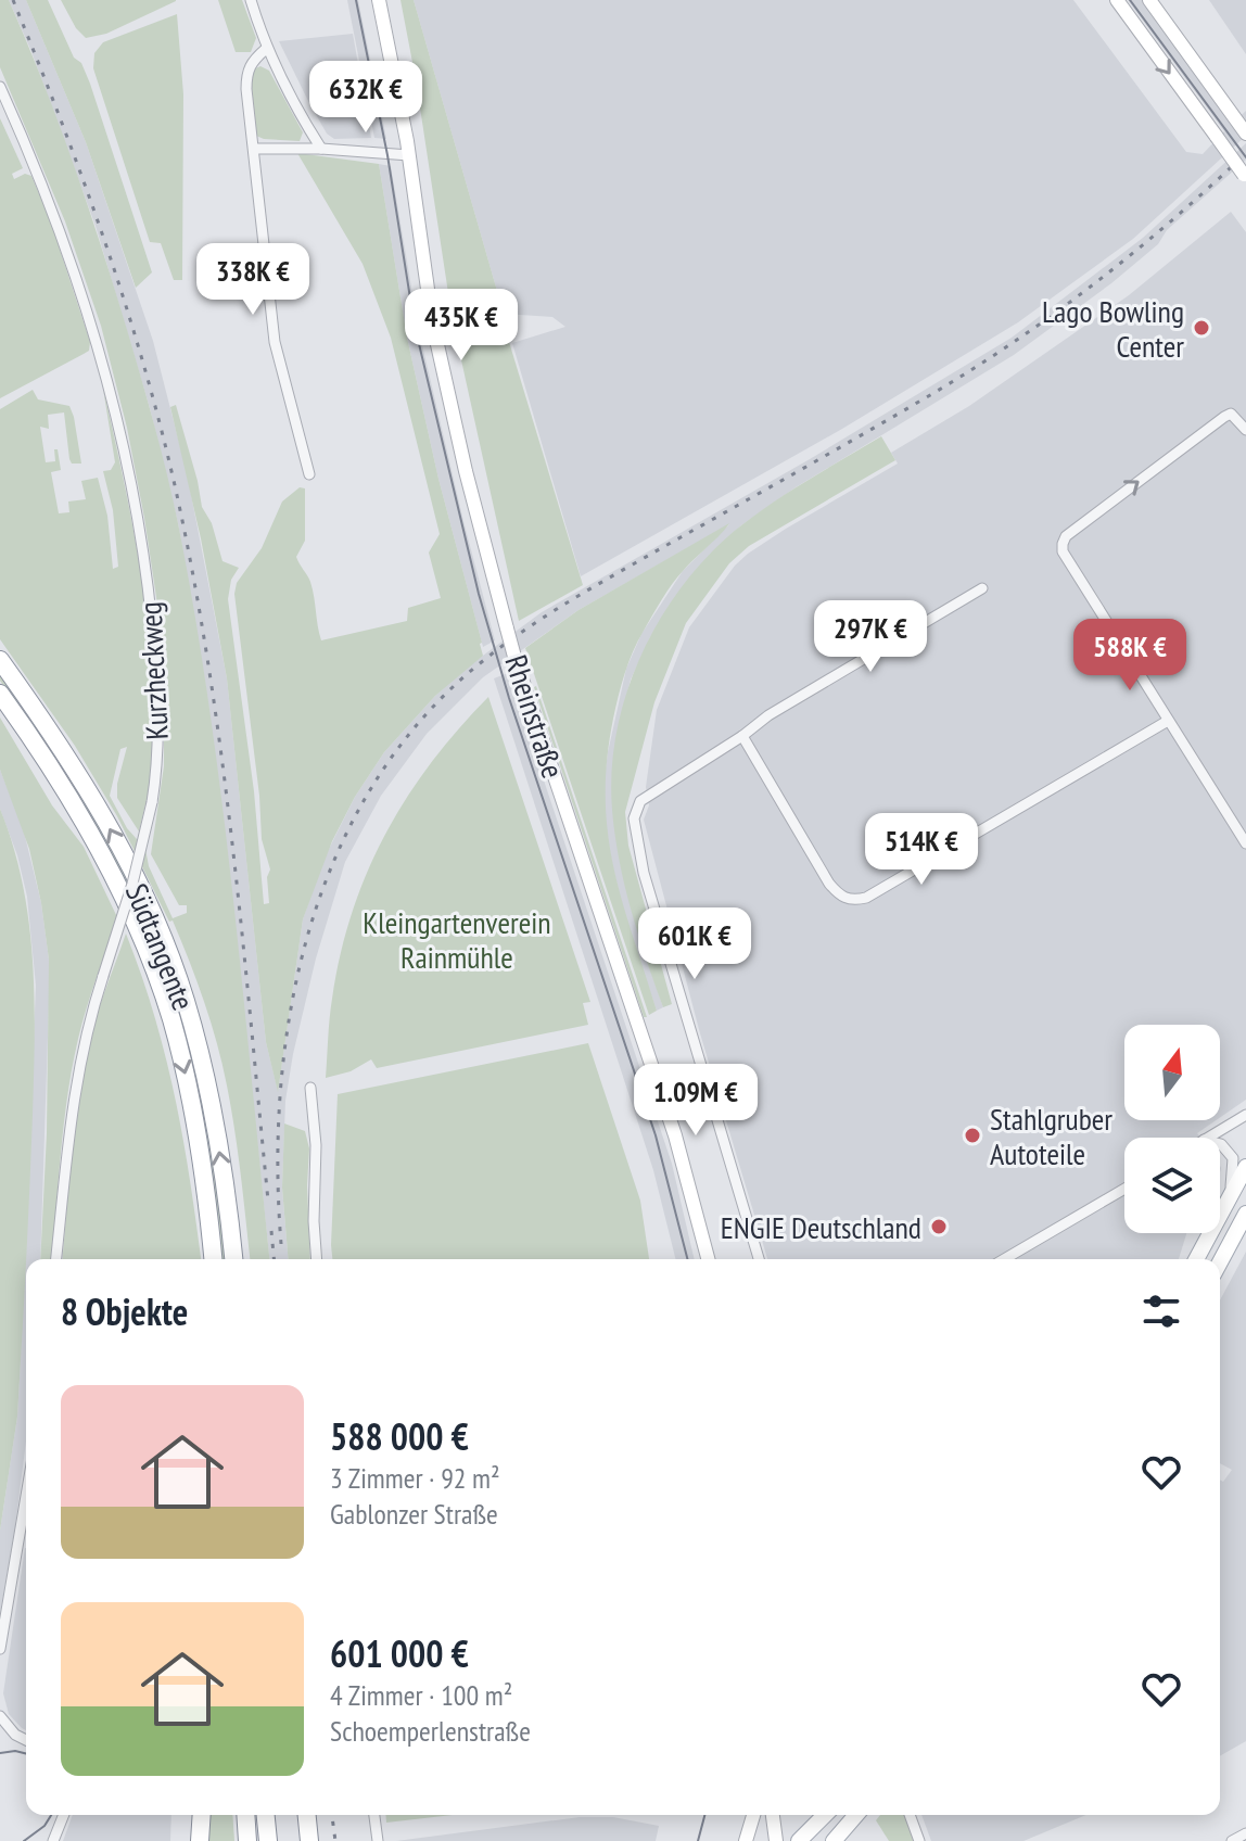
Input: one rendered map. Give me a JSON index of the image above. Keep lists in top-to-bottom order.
{
  "streets": {
    "highway": ["Südtangente"],
    "main road": ["Rheinstraße"],
    "street": ["Kurzheckweg"]
  },
  "parks": ["Kleingartenverein Rainmühle"],
  "places": ["Lago Bowling Center", "Stahlgruber Autoteile", "ENGIE Deutschland"],
  "north": "top",
  "page": {
    "price": [
      "632K €",
      "338K €",
      "435K €",
      "297K €",
      "588K €",
      "514K €",
      "601K €",
      "1.09M €"
    ],
    "heading": "8 Objekte",
    "list": [
      {
        "name": "588 000 €",
        "note": "3 Zimmer · 92 m² · Gablonzer Straße"
      },
      {
        "name": "601 000 €",
        "note": "4 Zimmer · 100 m² · Schoemperlenstraße"
      }
    ]
  }
}
